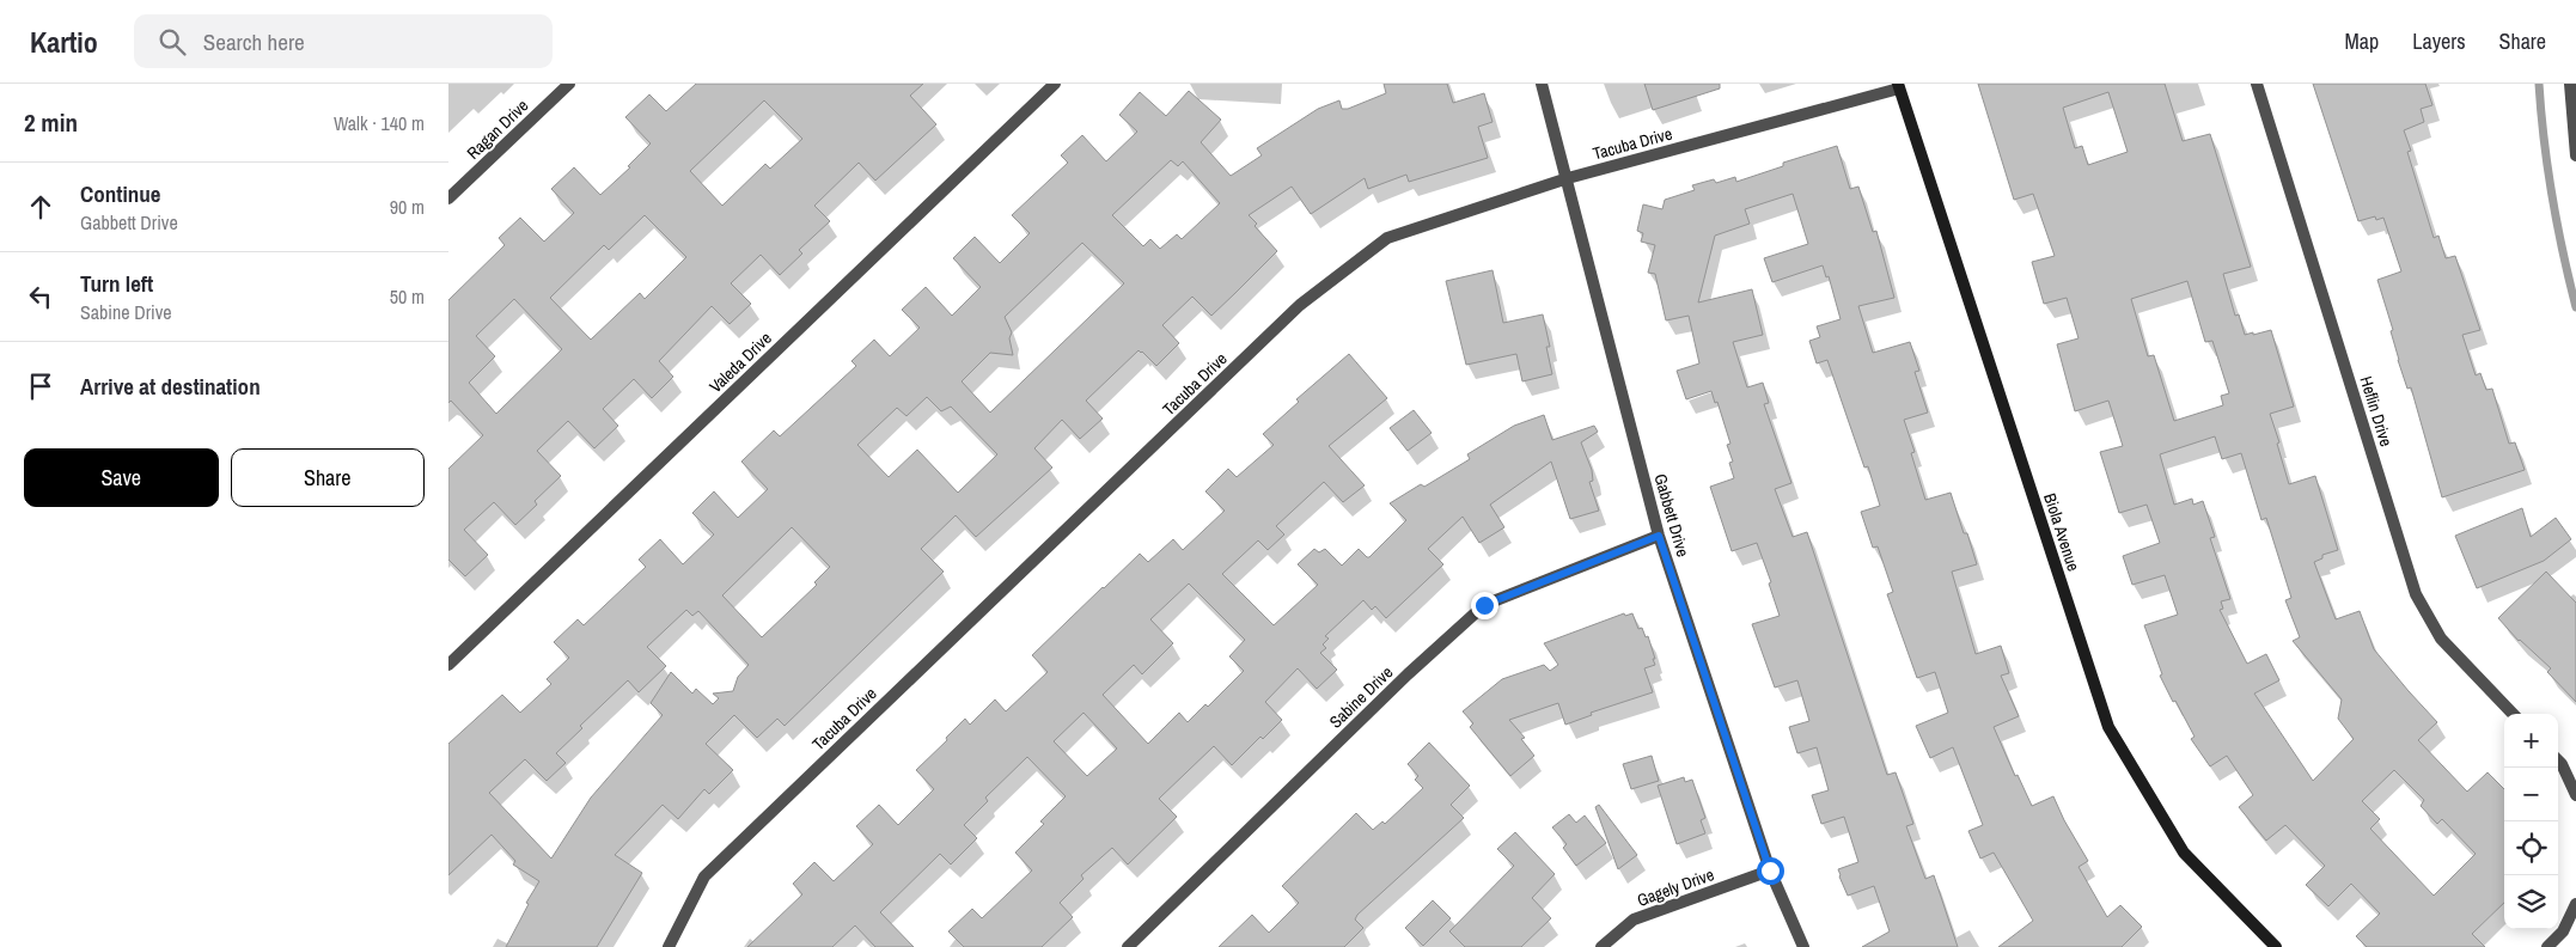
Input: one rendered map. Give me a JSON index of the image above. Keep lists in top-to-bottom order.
{
  "streets": {
    "street": [
      "Ragan Drive",
      "Tacuba Drive",
      "Valeda Drive",
      "Heflin Drive",
      "Gabbett Drive",
      "Biola Avenue",
      "Sabine Drive",
      "Gagely Drive"
    ]
  },
  "crossings": [
    ["Tacuba Drive", "Gabbett Drive"],
    ["Tacuba Drive", "Biola Avenue"],
    ["Gabbett Drive", "Sabine Drive"],
    ["Gabbett Drive", "Gagely Drive"]
  ],
  "page": {
    "header": "Kartio",
    "search": "Search here",
    "nav": ["Map", "Layers", "Share"],
    "heading": ["2 min", "Walk · 140 m"],
    "list": [
      ["Continue", "Gabbett Drive", "90 m"],
      ["Turn left", "Sabine Drive", "50 m"],
      "Arrive at destination"
    ],
    "buttons": ["Save", "Share"],
    "map_buttons": ["+", "−"]
  }
}
